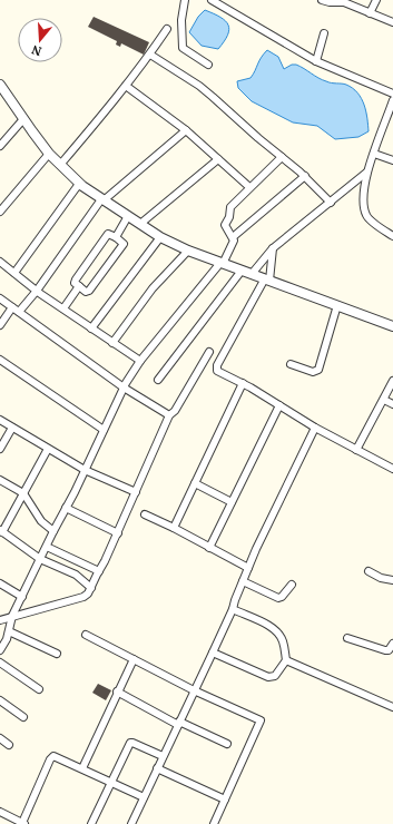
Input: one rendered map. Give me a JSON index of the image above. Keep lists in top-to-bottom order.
{
  "north": "bottom"
}
